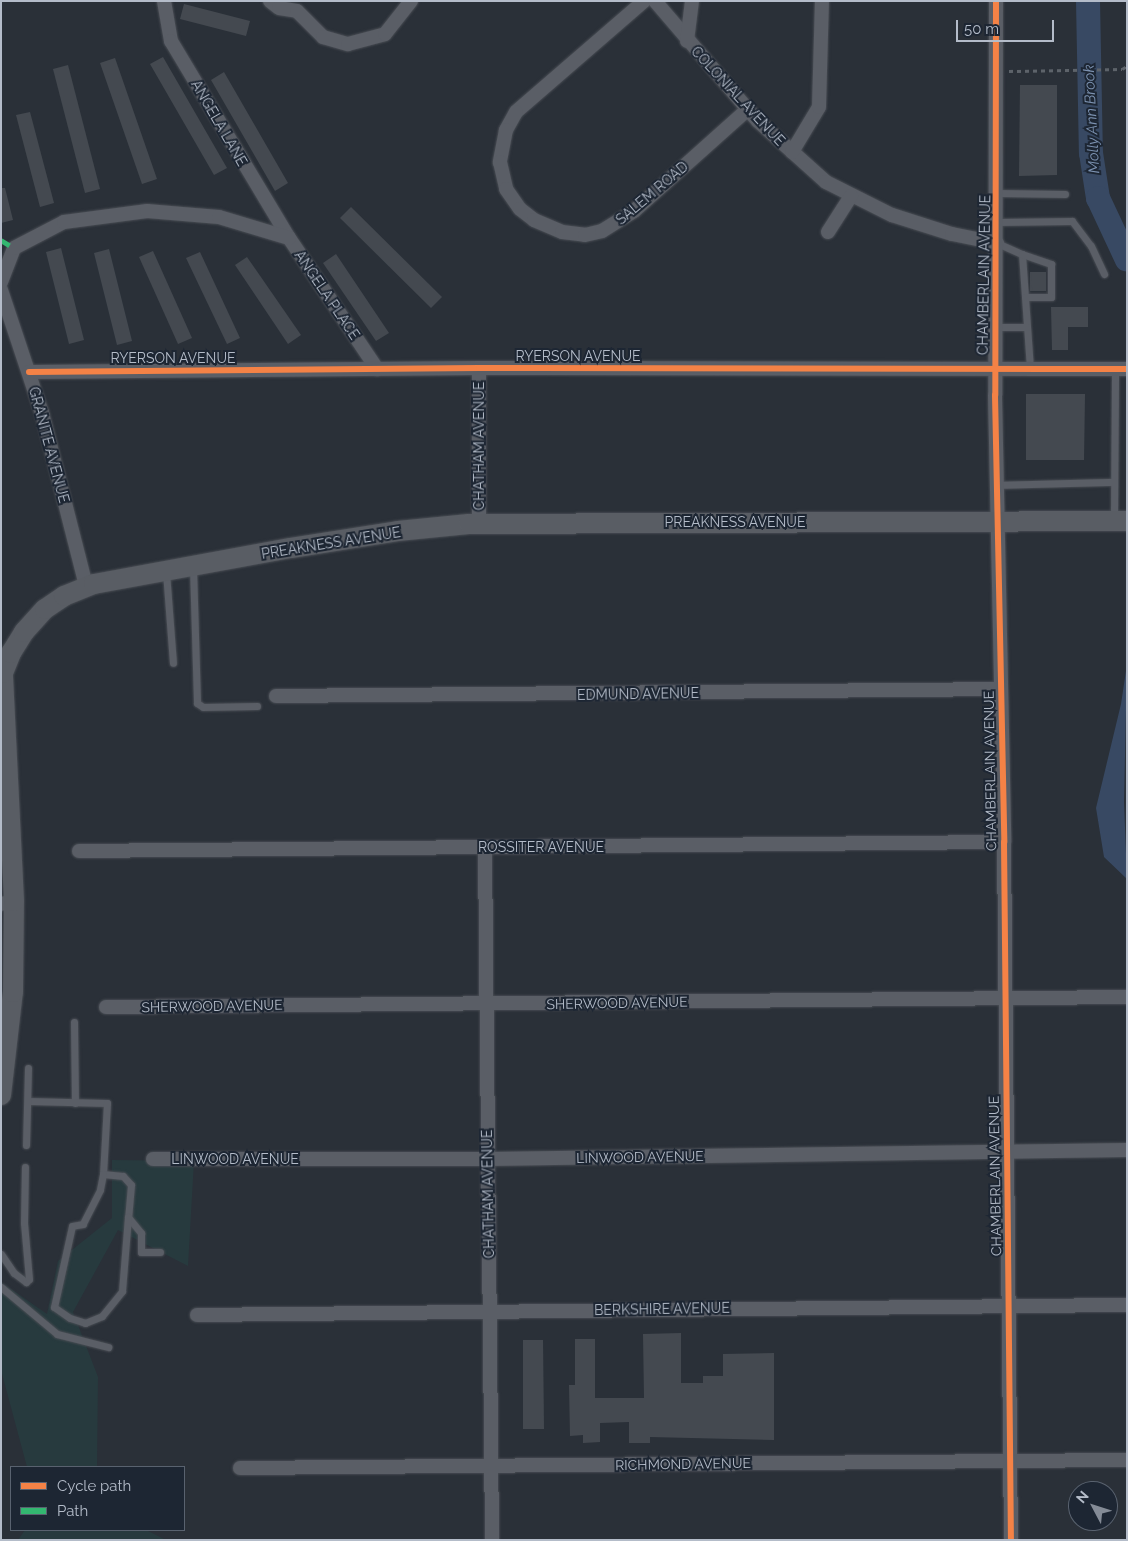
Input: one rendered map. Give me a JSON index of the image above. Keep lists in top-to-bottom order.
{
  "streets": {
    "main road": ["PREAKNESS AVENUE"],
    "street": [
      "COLONIAL AVENUE",
      "ANGELA LANE",
      "SALEM ROAD",
      "CHAMBERLAIN AVENUE",
      "ANGELA PLACE",
      "RYERSON AVENUE",
      "GRANITE AVENUE",
      "CHATHAM AVENUE",
      "EDMUND AVENUE",
      "ROSSITER AVENUE",
      "SHERWOOD AVENUE",
      "LINWOOD AVENUE",
      "BERKSHIRE AVENUE",
      "RICHMOND AVENUE"
    ]
  },
  "crossings": [
    ["COLONIAL AVENUE", "SALEM ROAD"],
    ["COLONIAL AVENUE", "CHAMBERLAIN AVENUE"],
    ["ANGELA LANE", "ANGELA PLACE"],
    ["CHAMBERLAIN AVENUE", "RYERSON AVENUE"],
    ["CHAMBERLAIN AVENUE", "PREAKNESS AVENUE"],
    ["CHAMBERLAIN AVENUE", "EDMUND AVENUE"],
    ["CHAMBERLAIN AVENUE", "ROSSITER AVENUE"],
    ["CHAMBERLAIN AVENUE", "SHERWOOD AVENUE"],
    ["CHAMBERLAIN AVENUE", "LINWOOD AVENUE"],
    ["CHAMBERLAIN AVENUE", "BERKSHIRE AVENUE"],
    ["CHAMBERLAIN AVENUE", "RICHMOND AVENUE"],
    ["ANGELA PLACE", "RYERSON AVENUE"],
    ["RYERSON AVENUE", "GRANITE AVENUE"],
    ["RYERSON AVENUE", "CHATHAM AVENUE"],
    ["GRANITE AVENUE", "PREAKNESS AVENUE"],
    ["CHATHAM AVENUE", "PREAKNESS AVENUE"],
    ["CHATHAM AVENUE", "ROSSITER AVENUE"],
    ["CHATHAM AVENUE", "SHERWOOD AVENUE"],
    ["CHATHAM AVENUE", "LINWOOD AVENUE"],
    ["CHATHAM AVENUE", "BERKSHIRE AVENUE"],
    ["CHATHAM AVENUE", "RICHMOND AVENUE"]
  ],
  "water": ["Molly Ann Brook"],
  "legend": ["Cycle path", "Path"],
  "scale_bar": "50 m",
  "north": "top left"
}
